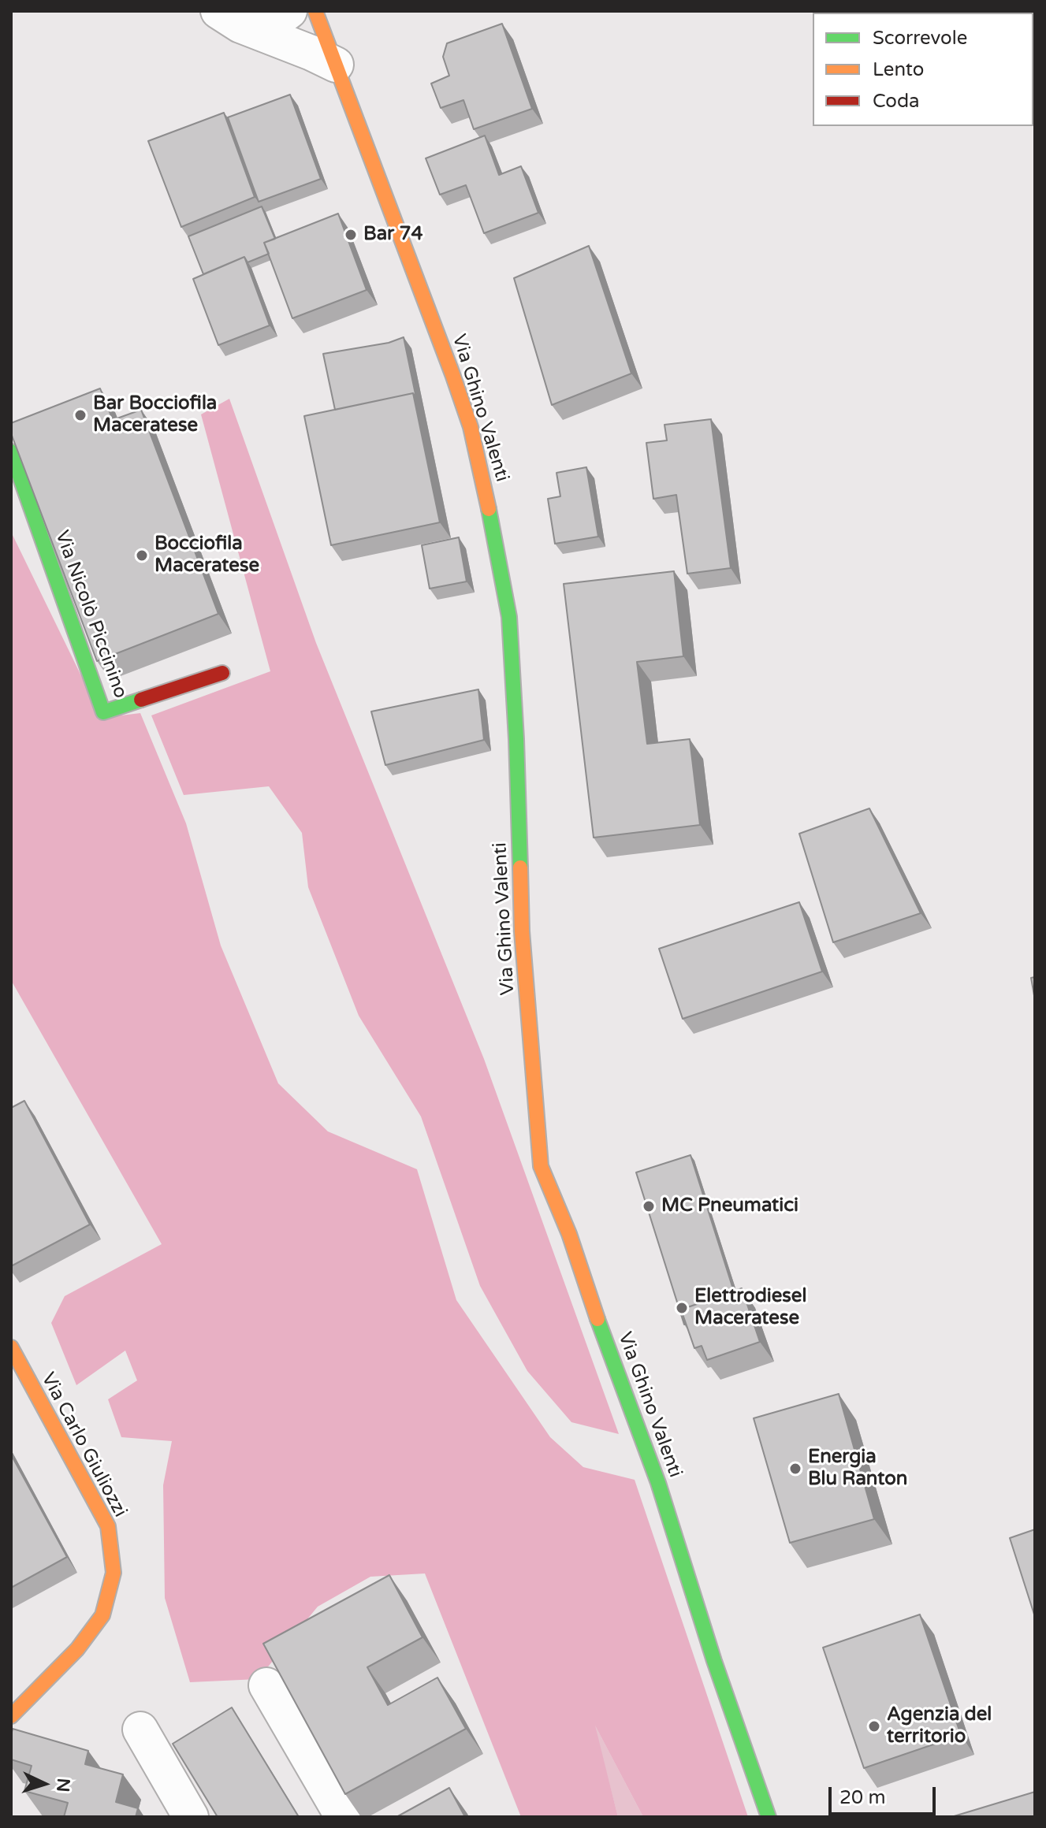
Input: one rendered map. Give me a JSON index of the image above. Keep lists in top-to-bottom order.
{
  "streets": {
    "main road": ["Via Ghino Valenti", "Via Nicolò Piccinino", "Via Carlo Giuliozzi"]
  },
  "places": [
    "Bar 74",
    "Bar Bocciofila Maceratese",
    "Bocciofila Maceratese",
    "MC Pneumatici",
    "Elettrodiesel Maceratese",
    "Energia Blu Ranton",
    "Agenzia del territorio"
  ],
  "legend": ["Scorrevole", "Lento", "Coda"],
  "scale_bar": "20 m",
  "north": "right"
}
